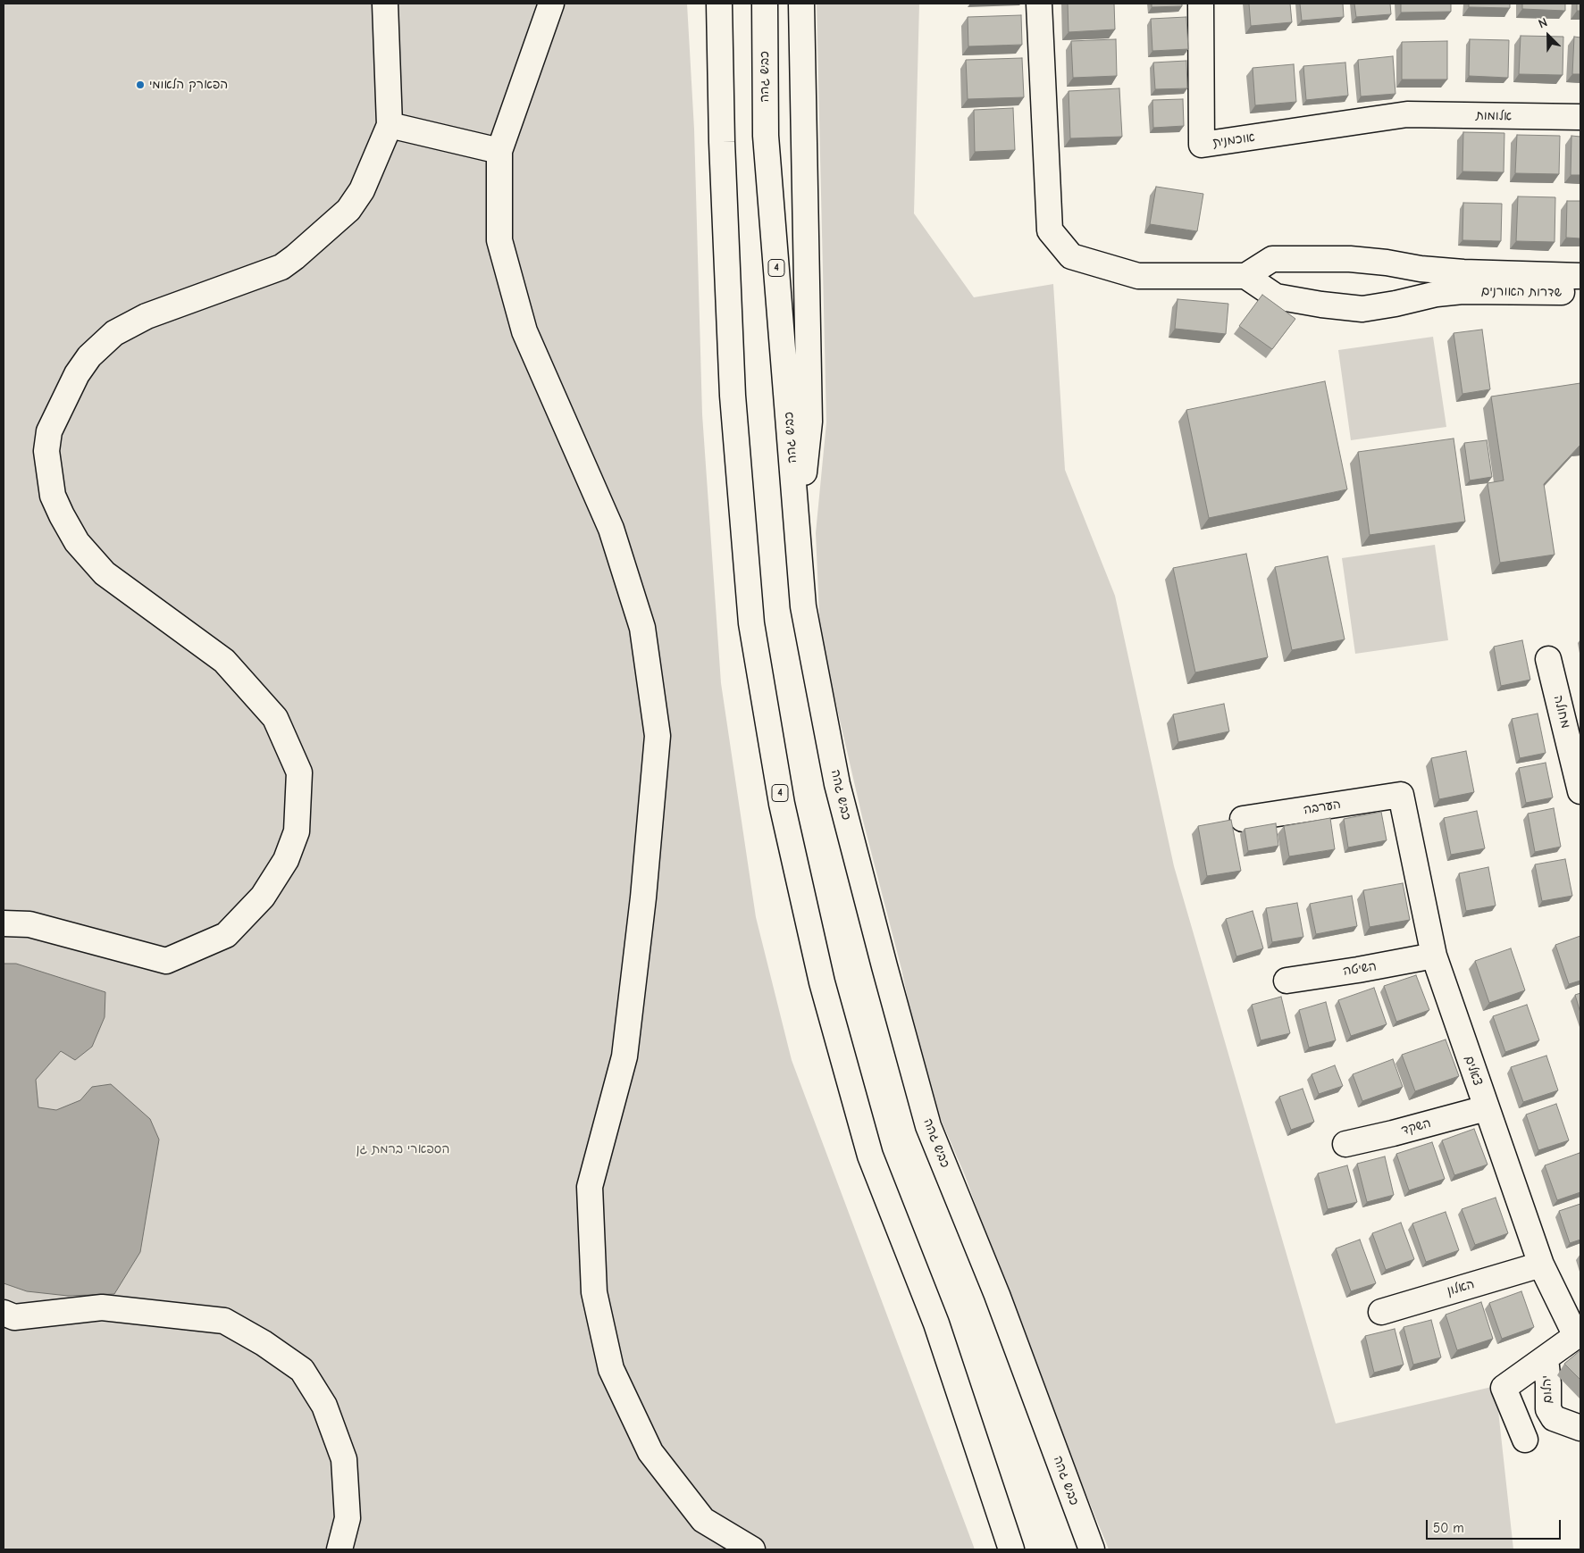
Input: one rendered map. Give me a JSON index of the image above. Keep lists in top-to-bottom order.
{
  "streets": {
    "main road": [
      "כביש גהה",
      "אלומות",
      "אוכמנית",
      "4",
      "שדרות האורנים",
      "מחולה",
      "הערבה",
      "השיטה",
      "צאלים",
      "השקד",
      "האלון",
      "יהלום"
    ]
  },
  "crossings": [
    ["אלומות", "אוכמנית"],
    ["הערבה", "צאלים"],
    ["השיטה", "צאלים"],
    ["צאלים", "השקד"],
    ["צאלים", "האלון"]
  ],
  "parks": ["הספארי ברמת גן"],
  "places": ["הפארק הלאומי"],
  "scale_bar": "50 m",
  "north": "top left"
}
